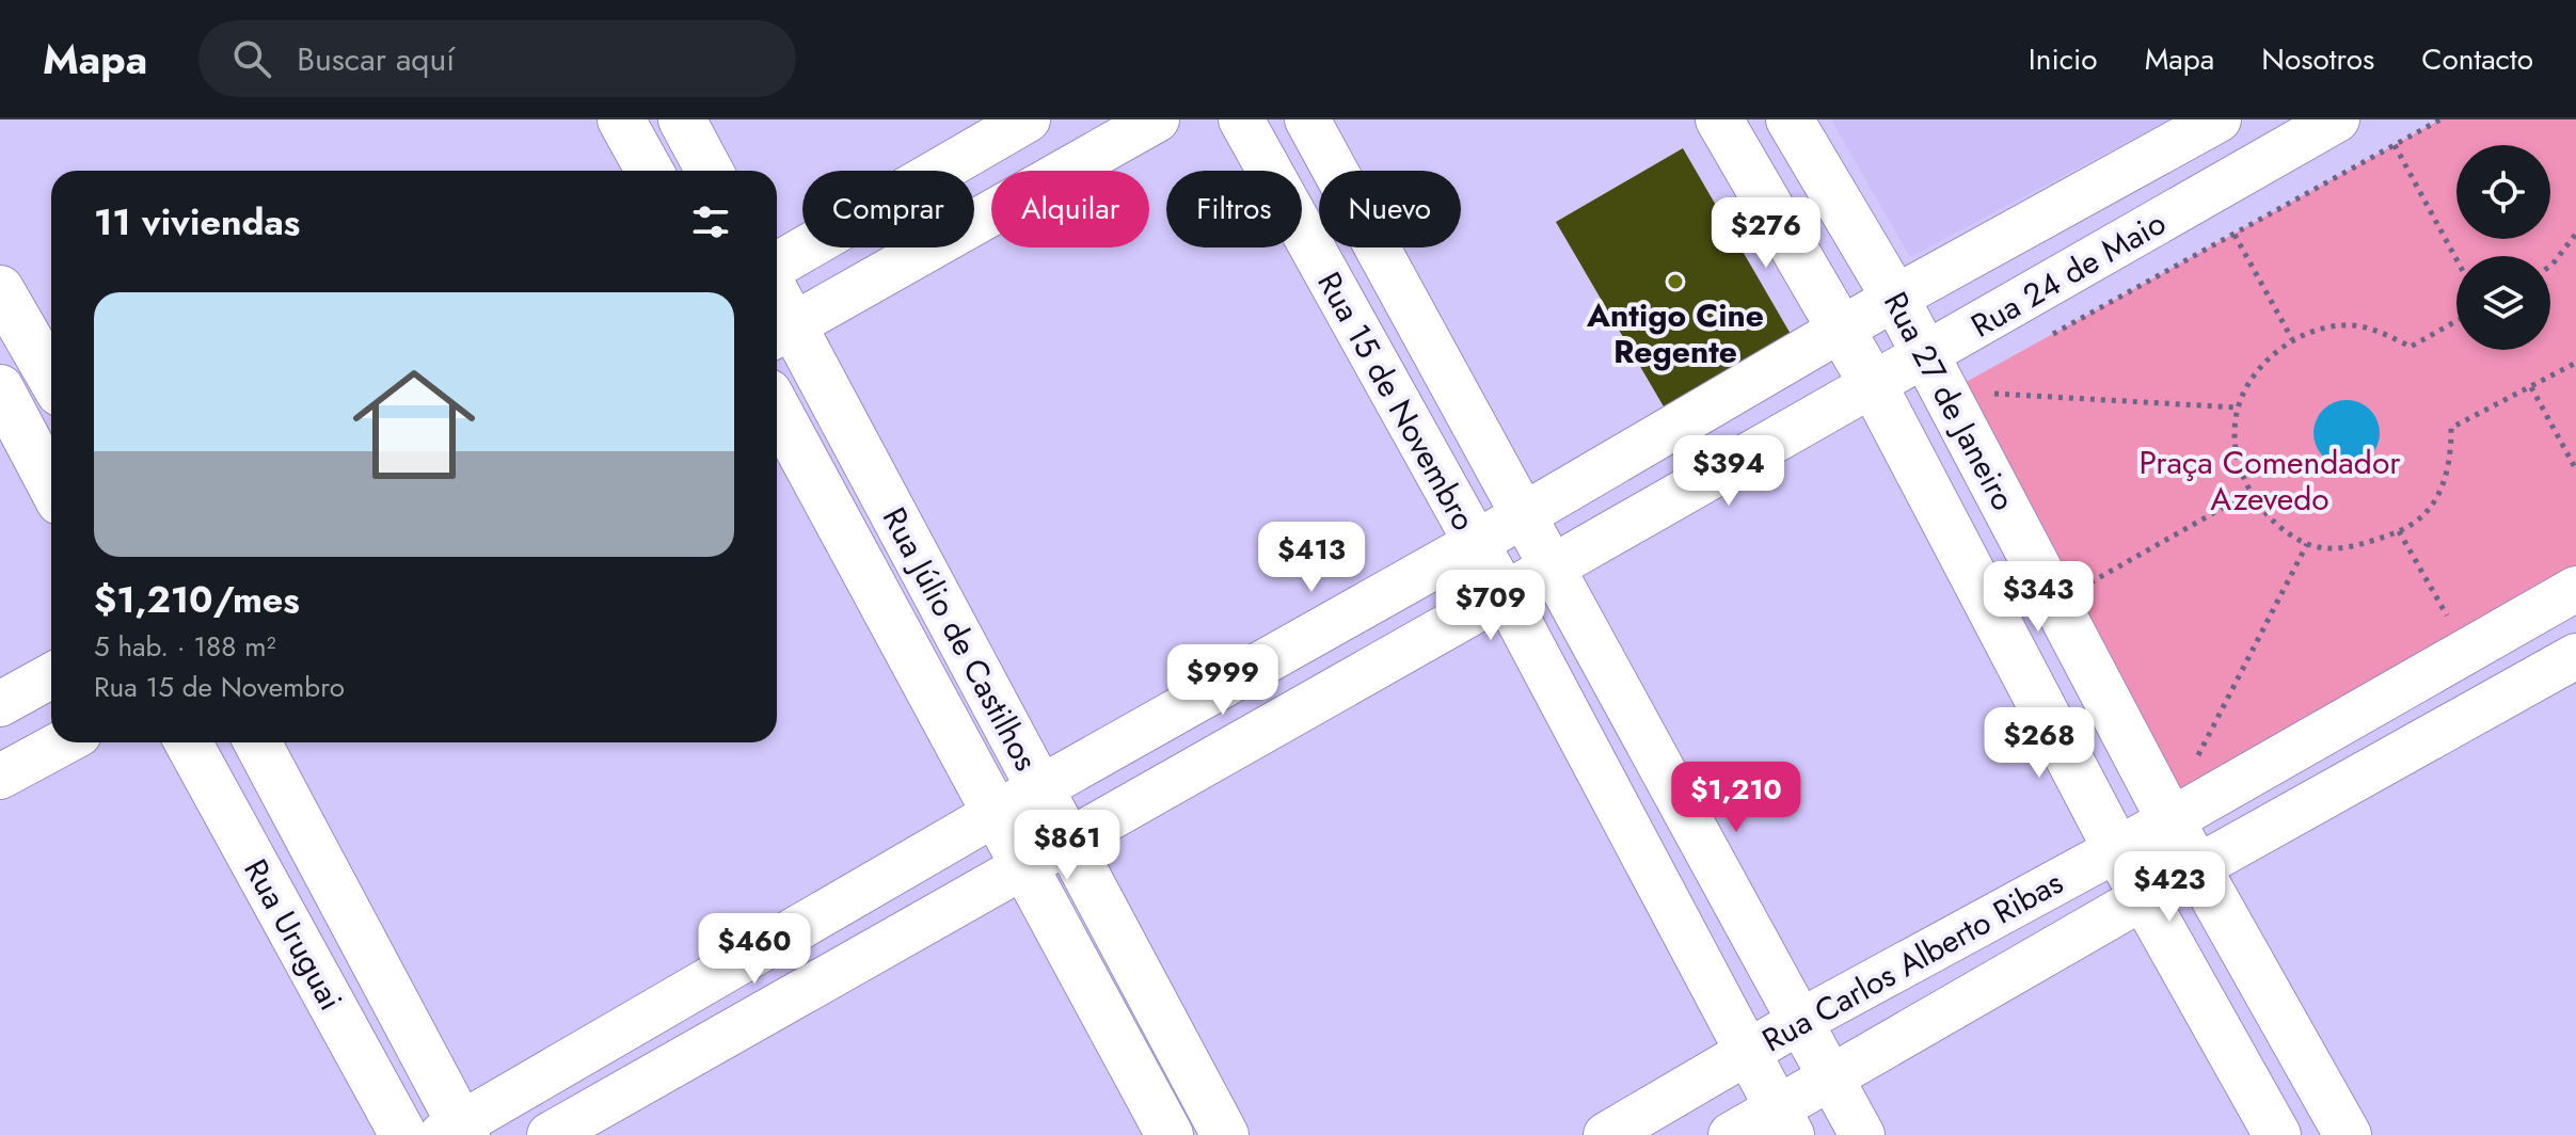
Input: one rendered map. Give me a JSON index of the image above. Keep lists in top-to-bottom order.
{
  "streets": {
    "main road": ["Rua 27 de Janeiro", "Rua Júlio de Castilhos", "Rua Uruguai"],
    "street": ["Rua 24 de Maio", "Rua 15 de Novembro", "Rua Carlos Alberto Ribas"]
  },
  "crossings": [
    ["Rua 24 de Maio", "Rua 15 de Novembro"],
    ["Rua 24 de Maio", "Rua 27 de Janeiro"],
    ["Rua 24 de Maio", "Rua Júlio de Castilhos"],
    ["Rua 24 de Maio", "Rua Uruguai"],
    ["Rua 15 de Novembro", "Rua Carlos Alberto Ribas"],
    ["Rua 27 de Janeiro", "Rua Carlos Alberto Ribas"]
  ],
  "parks": ["Praça Comendador Azevedo"],
  "places": ["Antigo Cine Regente"],
  "page": {
    "header": "Mapa",
    "search": "Buscar aquí",
    "nav": [
      "Inicio",
      "Mapa",
      "Nosotros",
      "Contacto"
    ],
    "chip": [
      "Comprar",
      "Alquilar",
      "Filtros",
      "Nuevo"
    ],
    "heading": "11 viviendas",
    "price": [
      "$276",
      "$394",
      "$413",
      "$343",
      "$709",
      "$999",
      "$268",
      "$1,210",
      "$861",
      "$423",
      "$460"
    ],
    "list": [
      {
        "name": "$1,210/mes",
        "note": "5 hab. · 188 m² · Rua 15 de Novembro"
      }
    ]
  }
}
